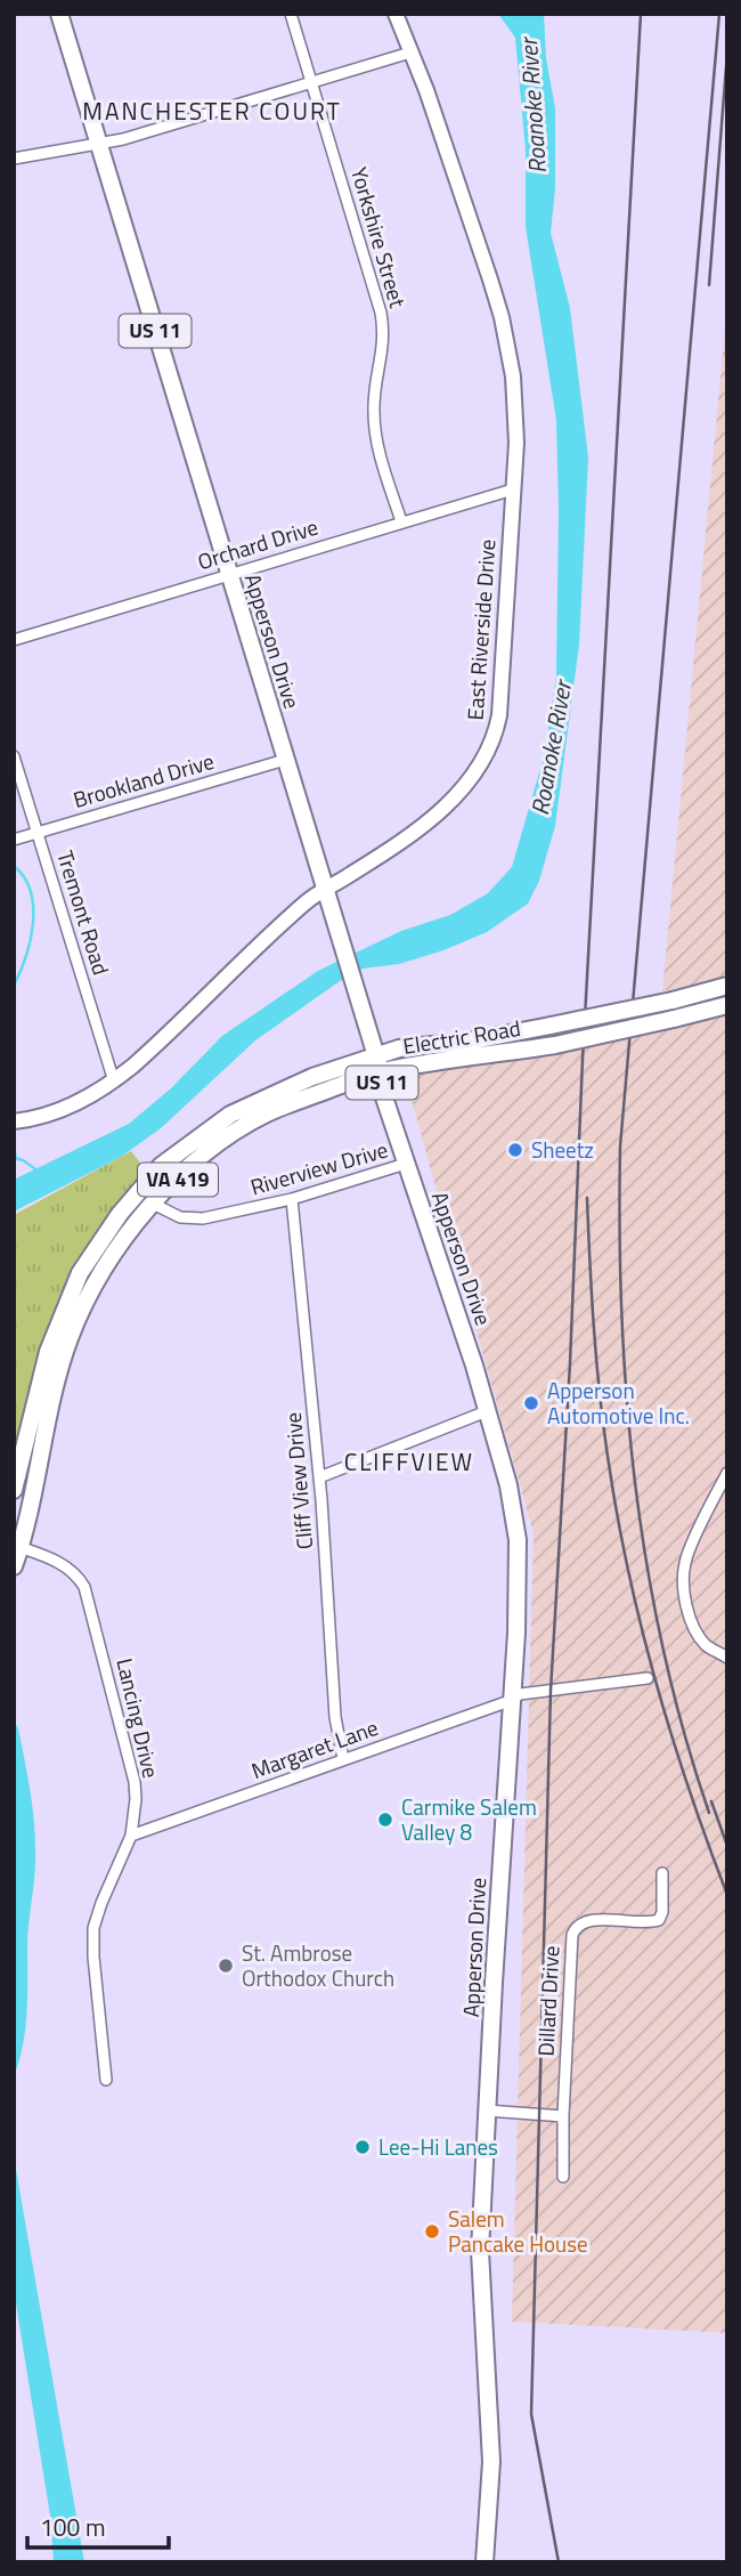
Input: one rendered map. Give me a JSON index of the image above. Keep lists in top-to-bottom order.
{
  "streets": {
    "main road": [
      "US 11",
      "Apperson Drive",
      "Electric Road",
      "VA 419"
    ],
    "street": [
      "Yorkshire Street",
      "Orchard Drive",
      "East Riverside Drive",
      "Brookland Drive",
      "Tremont Road",
      "Riverview Drive",
      "Cliff View Drive",
      "Lancing Drive",
      "Margaret Lane",
      "Dillard Drive"
    ]
  },
  "crossings": [
    ["Yorkshire Street", "Orchard Drive"],
    ["Orchard Drive", "East Riverside Drive"],
    ["Orchard Drive", "Apperson Drive"],
    ["East Riverside Drive", "Apperson Drive"],
    ["East Riverside Drive", "Tremont Road"],
    ["Apperson Drive", "Brookland Drive"],
    ["Apperson Drive", "Electric Road"],
    ["Apperson Drive", "Riverview Drive"],
    ["Apperson Drive", "Margaret Lane"],
    ["Brookland Drive", "Tremont Road"],
    ["Electric Road", "Riverview Drive"],
    ["Electric Road", "Lancing Drive"],
    ["Riverview Drive", "Cliff View Drive"],
    ["Cliff View Drive", "Margaret Lane"],
    ["Lancing Drive", "Margaret Lane"]
  ],
  "districts": ["MANCHESTER COURT", "CLIFFVIEW"],
  "water": ["Roanoke River"],
  "places": [
    "Sheetz",
    "Apperson Automotive Inc.",
    "Carmike Salem Valley 8",
    "St. Ambrose Orthodox Church",
    "Lee-Hi Lanes",
    "Salem Pancake House"
  ],
  "scale_bar": "100 m"
}
